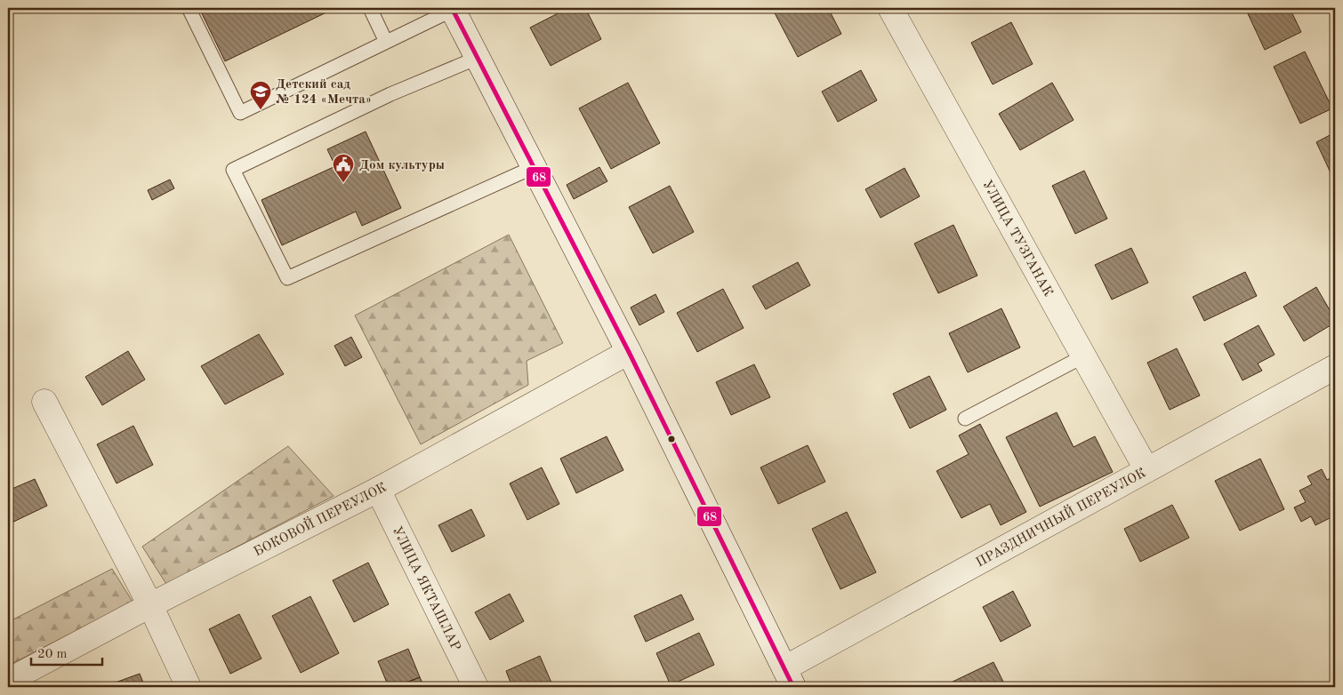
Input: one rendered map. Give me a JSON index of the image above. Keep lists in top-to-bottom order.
{
  "streets": {
    "street": [
      "УЛИЦА ТУЗГАНАК",
      "ПРАЗДНИЧНЫЙ ПЕРЕУЛОК",
      "БОКОВОЙ ПЕРЕУЛОК",
      "УЛИЦА ЯКТАШЛАР"
    ]
  },
  "crossings": [
    ["УЛИЦА ТУЗГАНАК", "ПРАЗДНИЧНЫЙ ПЕРЕУЛОК"],
    ["БОКОВОЙ ПЕРЕУЛОК", "УЛИЦА ЯКТАШЛАР"]
  ],
  "places": {
    "school or university": ["Детский сад № 124 «Мечта»"],
    "public building": ["Дом культуры"]
  },
  "lines": ["transit line 68"],
  "scale_bar": "20 m"
}
